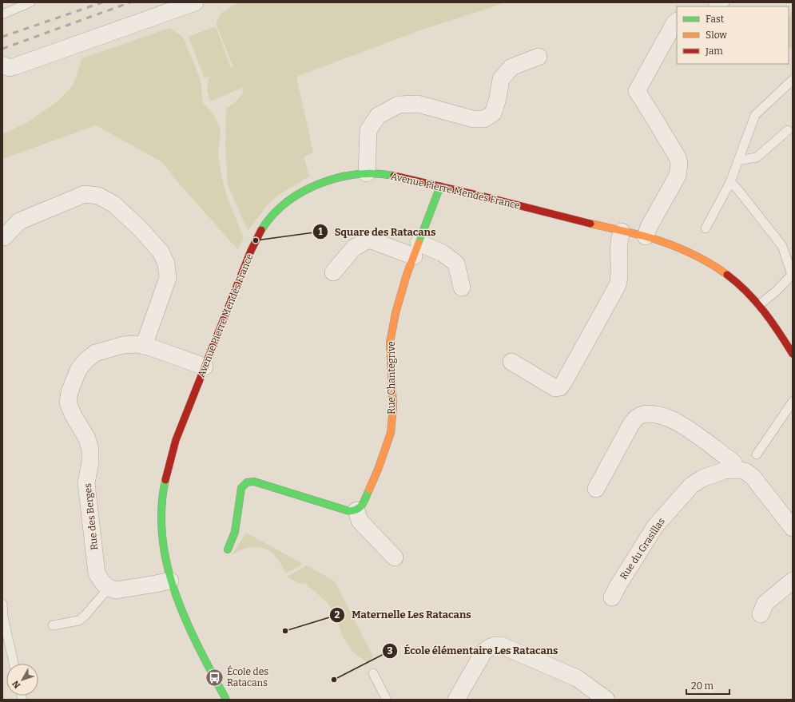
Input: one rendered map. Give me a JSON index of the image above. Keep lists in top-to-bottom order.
{
  "streets": {
    "street": [
      "Avenue Pierre Mendès France",
      "Rue Chantegrive",
      "Rue des Berges",
      "Rue du Grasillas"
    ]
  },
  "crossings": [
    ["Avenue Pierre Mendès France", "Rue Chantegrive"],
    ["Avenue Pierre Mendès France", "Rue des Berges"]
  ],
  "places": {
    "other": ["Square des Ratacans", "Maternelle Les Ratacans", "École élémentaire Les Ratacans"],
    "bus stop": ["École des Ratacans"]
  },
  "legend": ["Fast", "Slow", "Jam"],
  "scale_bar": "20 m",
  "north": "bottom left"
}
